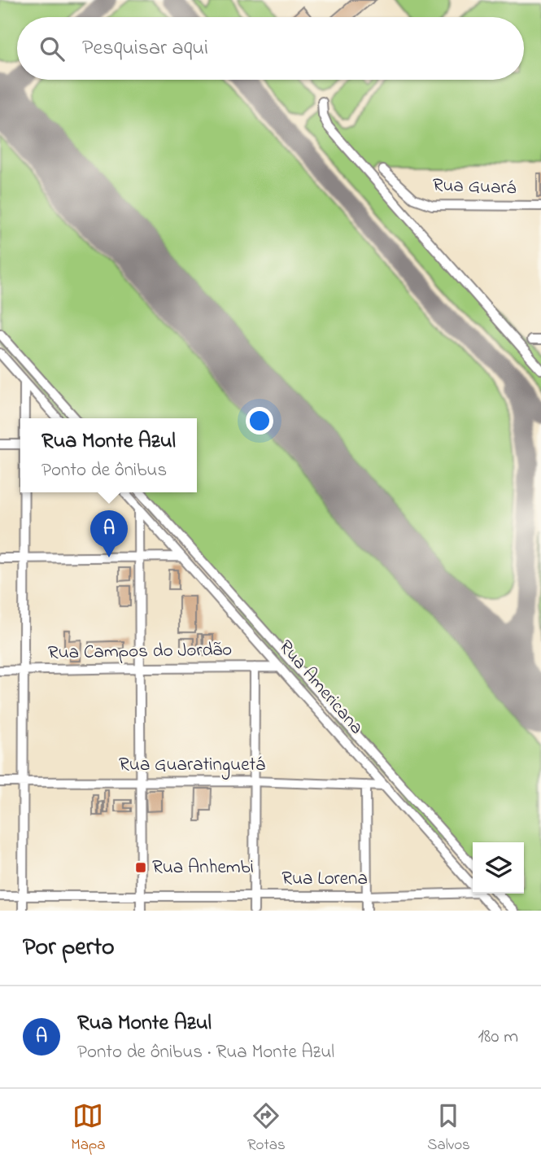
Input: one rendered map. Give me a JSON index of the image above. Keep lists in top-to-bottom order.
{
  "streets": {
    "street": [
      "Rua Guará",
      "Rua Campos do Jordão",
      "Rua Americana",
      "Rua Guaratinguetá",
      "Rua Lorena"
    ]
  },
  "crossings": [
    ["Rua Campos do Jordão", "Rua Americana"],
    ["Rua Americana", "Rua Guaratinguetá"]
  ],
  "places": {
    "transit": ["Rua Anhembi"]
  },
  "page": {
    "search": "Pesquisar aqui",
    "popup": ["Rua Monte Azul", "Ponto de ônibus"],
    "pins": "A",
    "heading": "Por perto",
    "list": [
      {
        "mark": "A",
        "name": "Rua Monte Azul",
        "note": "Ponto de ônibus · Rua Monte Azul",
        "value": "180 m"
      }
    ],
    "nav": ["Mapa", "Rotas", "Salvos"]
  }
}
